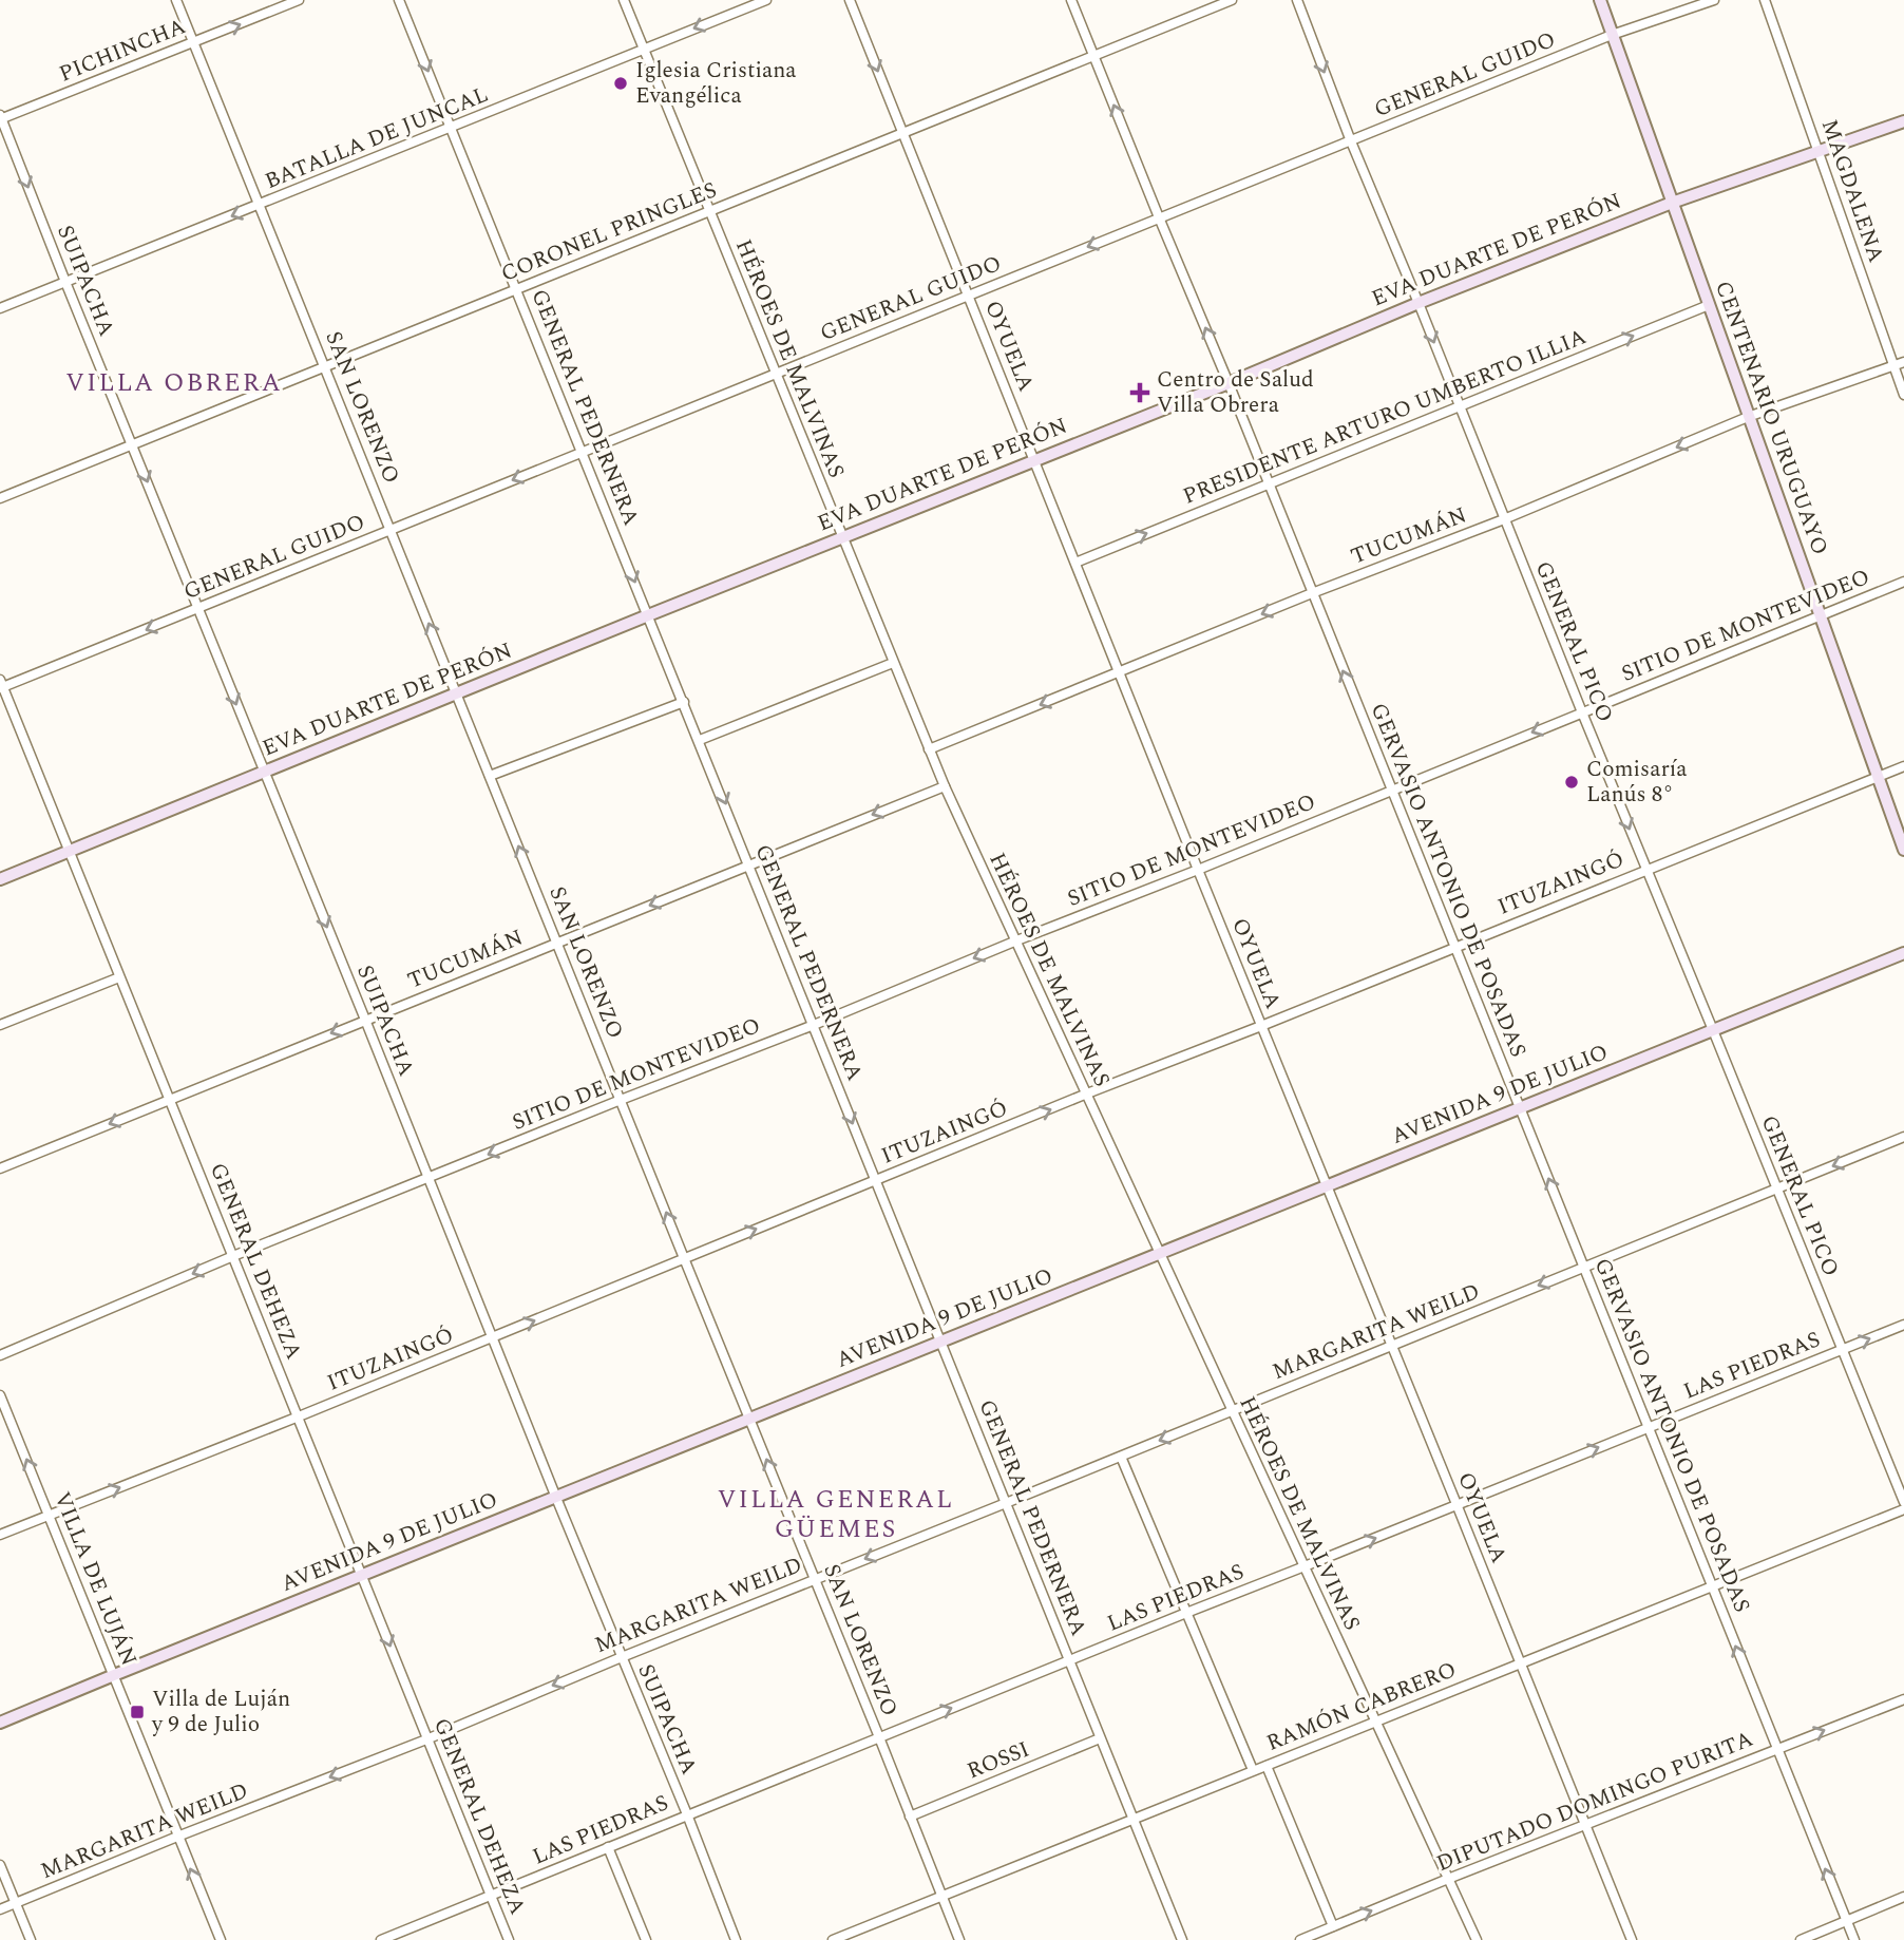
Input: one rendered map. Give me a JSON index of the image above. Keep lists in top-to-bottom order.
{
  "streets": {
    "main road": ["EVA DUARTE DE PERÓN", "CENTENARIO URUGUAYO", "AVENIDA 9 DE JULIO"],
    "street": [
      "PICHINCHA",
      "GENERAL GUIDO",
      "BATALLA DE JUNCAL",
      "MAGDALENA",
      "CORONEL PRINGLES",
      "SUIPACHA",
      "OYUELA",
      "HÉROES DE MALVINAS",
      "SAN LORENZO",
      "GENERAL PEDERNERA",
      "PRESIDENTE ARTURO UMBERTO ILLIA",
      "TUCUMÁN",
      "SITIO DE MONTEVIDEO",
      "GENERAL PICO",
      "GERVASIO ANTONIO DE POSADAS",
      "ITUZAINGÓ",
      "GENERAL DEHEZA",
      "MARGARITA WEILD",
      "LAS PIEDRAS",
      "VILLA DE LUJÁN",
      "RAMÓN CABRERO",
      "ROSSI",
      "DIPUTADO DOMINGO PURITA"
    ]
  },
  "crossings": [
    ["PICHINCHA", "SUIPACHA"],
    ["PICHINCHA", "SAN LORENZO"],
    ["GENERAL GUIDO", "SUIPACHA"],
    ["GENERAL GUIDO", "OYUELA"],
    ["GENERAL GUIDO", "HÉROES DE MALVINAS"],
    ["GENERAL GUIDO", "SAN LORENZO"],
    ["GENERAL GUIDO", "GENERAL PEDERNERA"],
    ["GENERAL GUIDO", "CENTENARIO URUGUAYO"],
    ["GENERAL GUIDO", "GENERAL PICO"],
    ["GENERAL GUIDO", "GERVASIO ANTONIO DE POSADAS"],
    ["GENERAL GUIDO", "GENERAL DEHEZA"],
    ["BATALLA DE JUNCAL", "SUIPACHA"],
    ["BATALLA DE JUNCAL", "HÉROES DE MALVINAS"],
    ["BATALLA DE JUNCAL", "SAN LORENZO"],
    ["BATALLA DE JUNCAL", "GENERAL PEDERNERA"],
    ["MAGDALENA", "EVA DUARTE DE PERÓN"],
    ["MAGDALENA", "TUCUMÁN"],
    ["CORONEL PRINGLES", "SUIPACHA"],
    ["CORONEL PRINGLES", "OYUELA"],
    ["CORONEL PRINGLES", "HÉROES DE MALVINAS"],
    ["CORONEL PRINGLES", "SAN LORENZO"],
    ["CORONEL PRINGLES", "GENERAL PEDERNERA"],
    ["CORONEL PRINGLES", "GERVASIO ANTONIO DE POSADAS"],
    ["EVA DUARTE DE PERÓN", "SUIPACHA"],
    ["EVA DUARTE DE PERÓN", "OYUELA"],
    ["EVA DUARTE DE PERÓN", "HÉROES DE MALVINAS"],
    ["EVA DUARTE DE PERÓN", "SAN LORENZO"],
    ["EVA DUARTE DE PERÓN", "GENERAL PEDERNERA"],
    ["EVA DUARTE DE PERÓN", "CENTENARIO URUGUAYO"],
    ["EVA DUARTE DE PERÓN", "GENERAL PICO"],
    ["EVA DUARTE DE PERÓN", "GERVASIO ANTONIO DE POSADAS"],
    ["EVA DUARTE DE PERÓN", "GENERAL DEHEZA"],
    ["SUIPACHA", "TUCUMÁN"],
    ["SUIPACHA", "SITIO DE MONTEVIDEO"],
    ["SUIPACHA", "ITUZAINGÓ"],
    ["SUIPACHA", "AVENIDA 9 DE JULIO"],
    ["SUIPACHA", "MARGARITA WEILD"],
    ["SUIPACHA", "LAS PIEDRAS"],
    ["OYUELA", "PRESIDENTE ARTURO UMBERTO ILLIA"],
    ["OYUELA", "TUCUMÁN"],
    ["OYUELA", "SITIO DE MONTEVIDEO"],
    ["OYUELA", "ITUZAINGÓ"],
    ["OYUELA", "AVENIDA 9 DE JULIO"],
    ["OYUELA", "MARGARITA WEILD"],
    ["OYUELA", "LAS PIEDRAS"],
    ["OYUELA", "RAMÓN CABRERO"],
    ["OYUELA", "DIPUTADO DOMINGO PURITA"],
    ["HÉROES DE MALVINAS", "TUCUMÁN"],
    ["HÉROES DE MALVINAS", "SITIO DE MONTEVIDEO"],
    ["HÉROES DE MALVINAS", "ITUZAINGÓ"],
    ["HÉROES DE MALVINAS", "AVENIDA 9 DE JULIO"],
    ["HÉROES DE MALVINAS", "MARGARITA WEILD"],
    ["HÉROES DE MALVINAS", "LAS PIEDRAS"],
    ["HÉROES DE MALVINAS", "RAMÓN CABRERO"],
    ["HÉROES DE MALVINAS", "DIPUTADO DOMINGO PURITA"],
    ["SAN LORENZO", "TUCUMÁN"],
    ["SAN LORENZO", "SITIO DE MONTEVIDEO"],
    ["SAN LORENZO", "ITUZAINGÓ"],
    ["SAN LORENZO", "AVENIDA 9 DE JULIO"],
    ["SAN LORENZO", "MARGARITA WEILD"],
    ["SAN LORENZO", "LAS PIEDRAS"],
    ["SAN LORENZO", "RAMÓN CABRERO"],
    ["SAN LORENZO", "ROSSI"],
    ["GENERAL PEDERNERA", "TUCUMÁN"],
    ["GENERAL PEDERNERA", "SITIO DE MONTEVIDEO"],
    ["GENERAL PEDERNERA", "ITUZAINGÓ"],
    ["GENERAL PEDERNERA", "AVENIDA 9 DE JULIO"],
    ["GENERAL PEDERNERA", "MARGARITA WEILD"],
    ["GENERAL PEDERNERA", "LAS PIEDRAS"],
    ["GENERAL PEDERNERA", "RAMÓN CABRERO"],
    ["GENERAL PEDERNERA", "ROSSI"],
    ["PRESIDENTE ARTURO UMBERTO ILLIA", "CENTENARIO URUGUAYO"],
    ["PRESIDENTE ARTURO UMBERTO ILLIA", "GENERAL PICO"],
    ["PRESIDENTE ARTURO UMBERTO ILLIA", "GERVASIO ANTONIO DE POSADAS"],
    ["CENTENARIO URUGUAYO", "TUCUMÁN"],
    ["CENTENARIO URUGUAYO", "SITIO DE MONTEVIDEO"],
    ["CENTENARIO URUGUAYO", "ITUZAINGÓ"],
    ["TUCUMÁN", "GENERAL PICO"],
    ["TUCUMÁN", "GERVASIO ANTONIO DE POSADAS"],
    ["TUCUMÁN", "GENERAL DEHEZA"],
    ["SITIO DE MONTEVIDEO", "GENERAL PICO"],
    ["SITIO DE MONTEVIDEO", "GERVASIO ANTONIO DE POSADAS"],
    ["SITIO DE MONTEVIDEO", "GENERAL DEHEZA"],
    ["GENERAL PICO", "ITUZAINGÓ"],
    ["GENERAL PICO", "AVENIDA 9 DE JULIO"],
    ["GENERAL PICO", "MARGARITA WEILD"],
    ["GENERAL PICO", "LAS PIEDRAS"],
    ["GERVASIO ANTONIO DE POSADAS", "ITUZAINGÓ"],
    ["GERVASIO ANTONIO DE POSADAS", "AVENIDA 9 DE JULIO"],
    ["GERVASIO ANTONIO DE POSADAS", "MARGARITA WEILD"],
    ["GERVASIO ANTONIO DE POSADAS", "LAS PIEDRAS"],
    ["GERVASIO ANTONIO DE POSADAS", "RAMÓN CABRERO"],
    ["GERVASIO ANTONIO DE POSADAS", "DIPUTADO DOMINGO PURITA"],
    ["ITUZAINGÓ", "GENERAL DEHEZA"],
    ["ITUZAINGÓ", "VILLA DE LUJÁN"],
    ["AVENIDA 9 DE JULIO", "GENERAL DEHEZA"],
    ["AVENIDA 9 DE JULIO", "VILLA DE LUJÁN"],
    ["GENERAL DEHEZA", "MARGARITA WEILD"],
    ["GENERAL DEHEZA", "LAS PIEDRAS"],
    ["MARGARITA WEILD", "VILLA DE LUJÁN"]
  ],
  "one_way": [
    "PICHINCHA",
    "BATALLA DE JUNCAL",
    "SUIPACHA",
    "PRESIDENTE ARTURO UMBERTO ILLIA",
    "TUCUMÁN",
    "SITIO DE MONTEVIDEO",
    "GERVASIO ANTONIO DE POSADAS",
    "ITUZAINGÓ",
    "MARGARITA WEILD",
    "LAS PIEDRAS",
    "VILLA DE LUJÁN",
    "DIPUTADO DOMINGO PURITA"
  ],
  "districts": ["VILLA OBRERA", "VILLA GENERAL GÜEMES"],
  "places": {
    "other": ["Iglesia Cristiana Evangélica", "Comisaría Lanús 8°"],
    "health": ["Centro de Salud Villa Obrera"],
    "transit": ["Villa de Luján y 9 de Julio"]
  }
}
